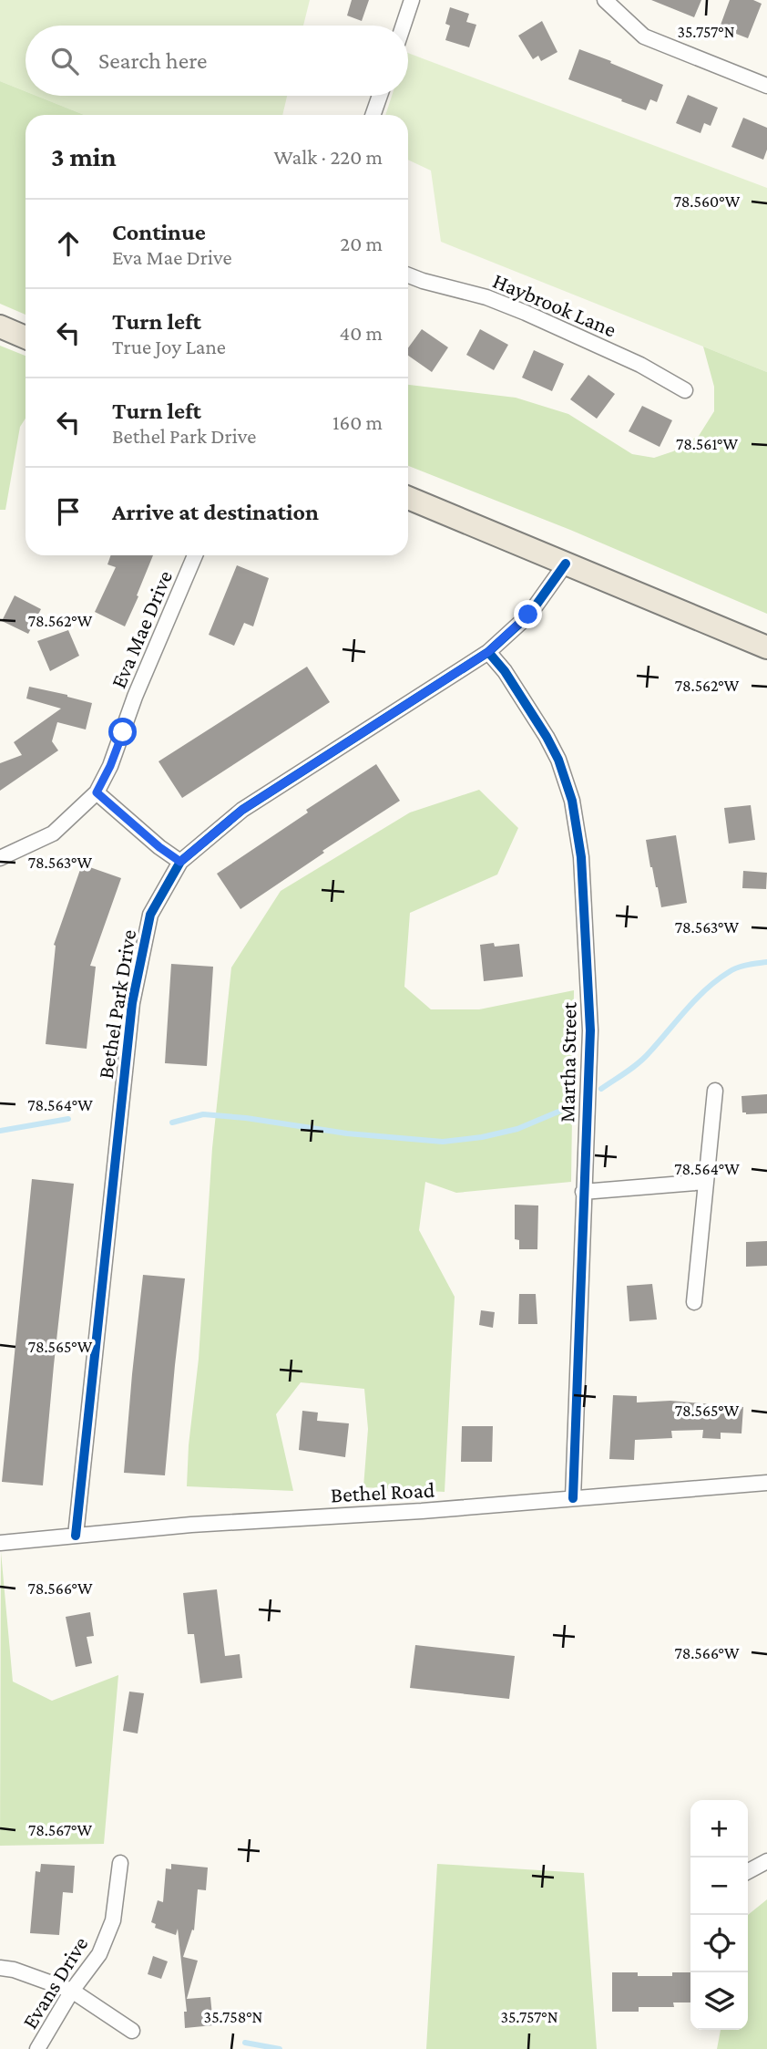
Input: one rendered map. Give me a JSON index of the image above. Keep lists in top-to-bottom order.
{
  "streets": {
    "street": [
      "Haybrook Lane",
      "Eva Mae Drive",
      "Bethel Park Drive",
      "Martha Street",
      "Bethel Road",
      "Evans Drive"
    ]
  },
  "crossings": [
    ["Bethel Park Drive", "Martha Street"],
    ["Bethel Park Drive", "Bethel Road"],
    ["Martha Street", "Bethel Road"]
  ],
  "page": {
    "search": "Search here",
    "heading": ["3 min", "Walk · 220 m"],
    "list": [
      ["Continue", "Eva Mae Drive", "20 m"],
      ["Turn left", "True Joy Lane", "40 m"],
      ["Turn left", "Bethel Park Drive", "160 m"],
      "Arrive at destination"
    ],
    "map_buttons": ["+", "−"]
  },
  "coordinates": [
    "35.757°N",
    "78.560°W",
    "78.561°W",
    "78.562°W",
    "78.563°W",
    "78.564°W",
    "78.565°W",
    "78.566°W",
    "78.567°W",
    "35.758°N"
  ]
}
